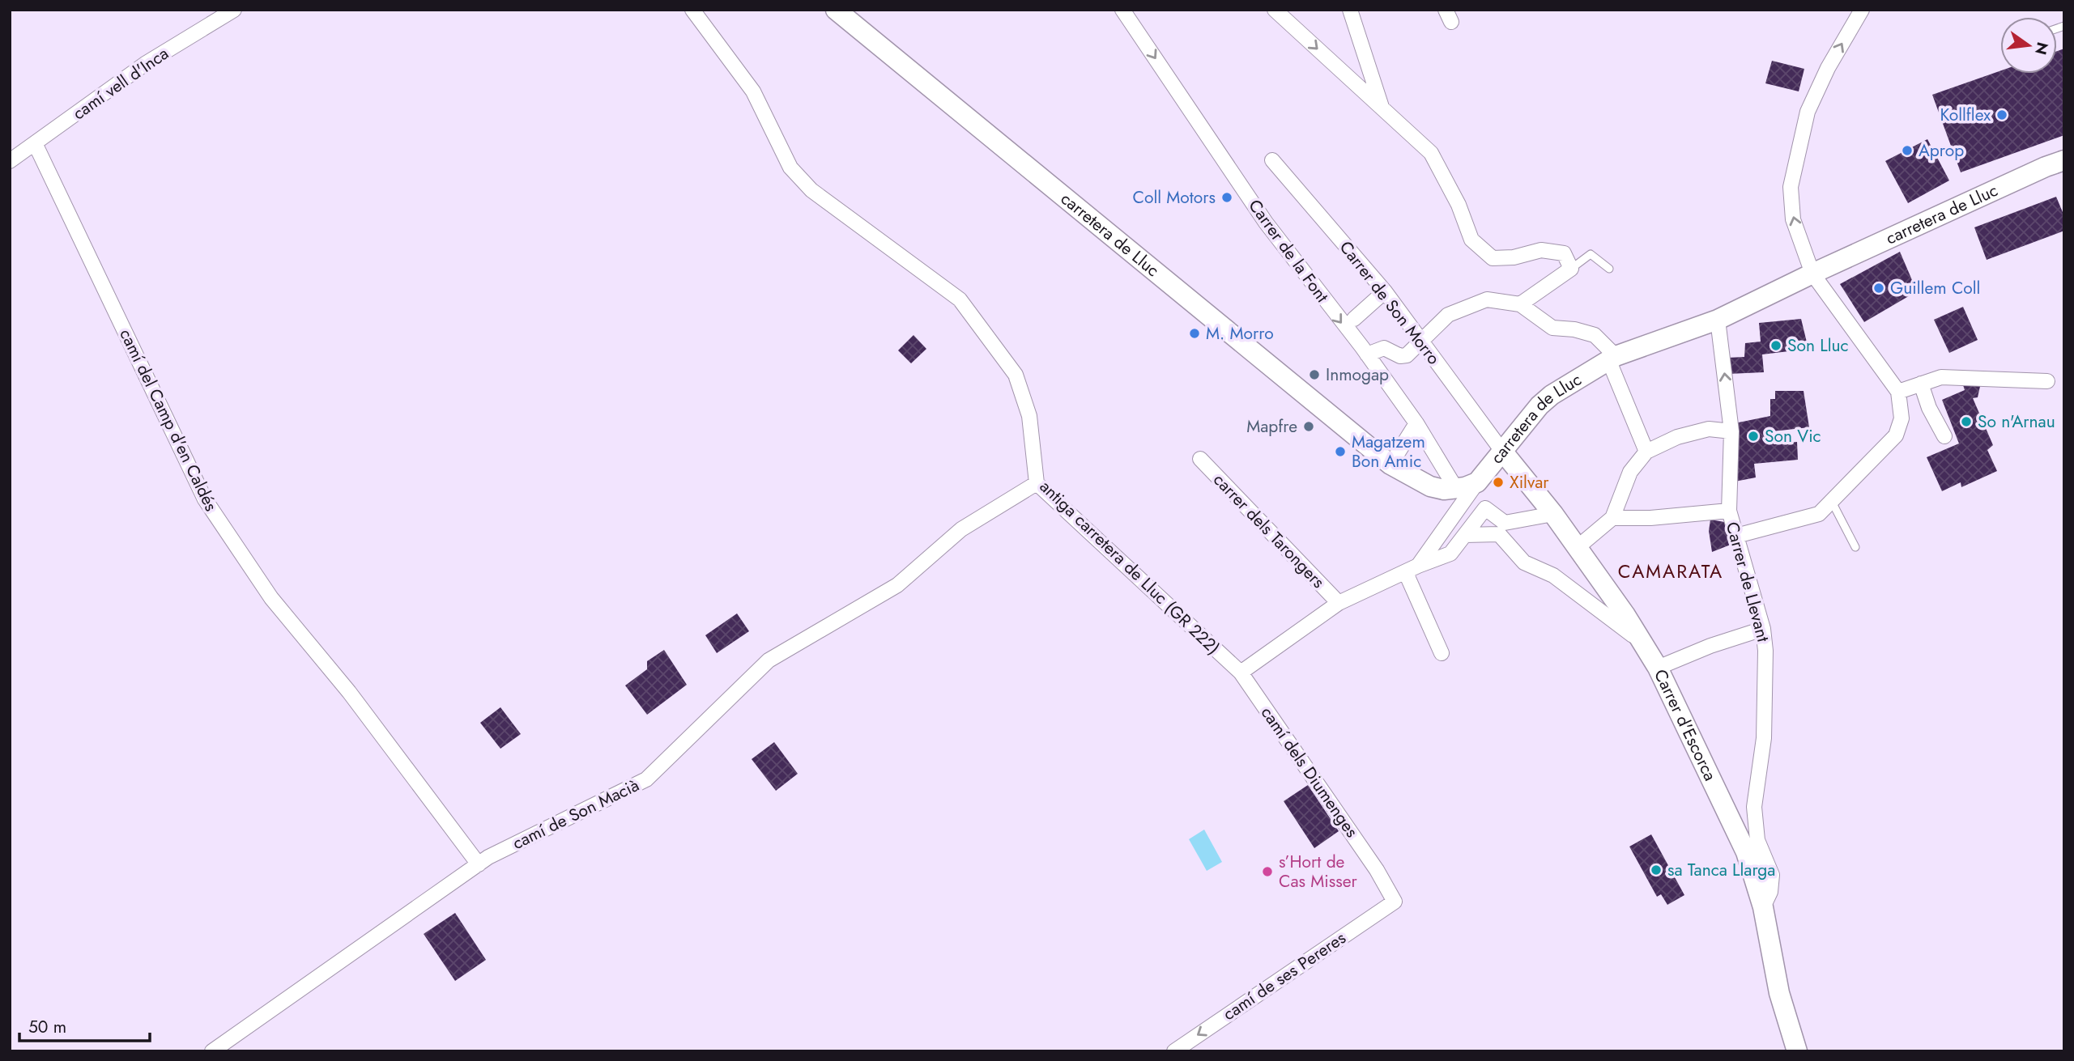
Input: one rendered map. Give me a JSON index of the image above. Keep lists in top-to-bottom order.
{
  "streets": {
    "main road": ["carretera de Lluc", "Carrer d'Escorca"],
    "street": [
      "camí vell d'Inca",
      "Carrer de la Font",
      "Carrer de Son Morro",
      "camí del Camp d'en Caldés",
      "carrer dels Tarongers",
      "antiga carretera de Lluc (GR 222)",
      "Carrer de Llevant",
      "camí dels Diumenges",
      "camí de Son Macià",
      "camí de ses Pereres"
    ]
  },
  "crossings": [
    ["camí vell d'Inca", "camí del Camp d'en Caldés"],
    ["carretera de Lluc", "Carrer de la Font"],
    ["carretera de Lluc", "Carrer de Son Morro"],
    ["carretera de Lluc", "Carrer de Llevant"],
    ["carretera de Lluc", "Carrer d'Escorca"],
    ["Carrer de Son Morro", "Carrer d'Escorca"],
    ["camí del Camp d'en Caldés", "camí de Son Macià"],
    ["antiga carretera de Lluc (GR 222)", "camí dels Diumenges"],
    ["antiga carretera de Lluc (GR 222)", "camí de Son Macià"],
    ["Carrer de Llevant", "Carrer d'Escorca"],
    ["camí dels Diumenges", "camí de ses Pereres"]
  ],
  "one_way": ["Carrer de la Font", "camí de ses Pereres"],
  "districts": ["CAMARATA"],
  "places": [
    "Kollflex",
    "Aprop",
    "Coll Motors",
    "Guillem Coll",
    "M. Morro",
    "Son Lluc",
    "Inmogap",
    "So n'Arnau",
    "Mapfre",
    "Son Vic",
    "Magatzem Bon Amic",
    "Xilvar",
    "sa Tanca Llarga",
    "s’Hort de Cas Misser"
  ],
  "scale_bar": "50 m",
  "north": "right"
}
